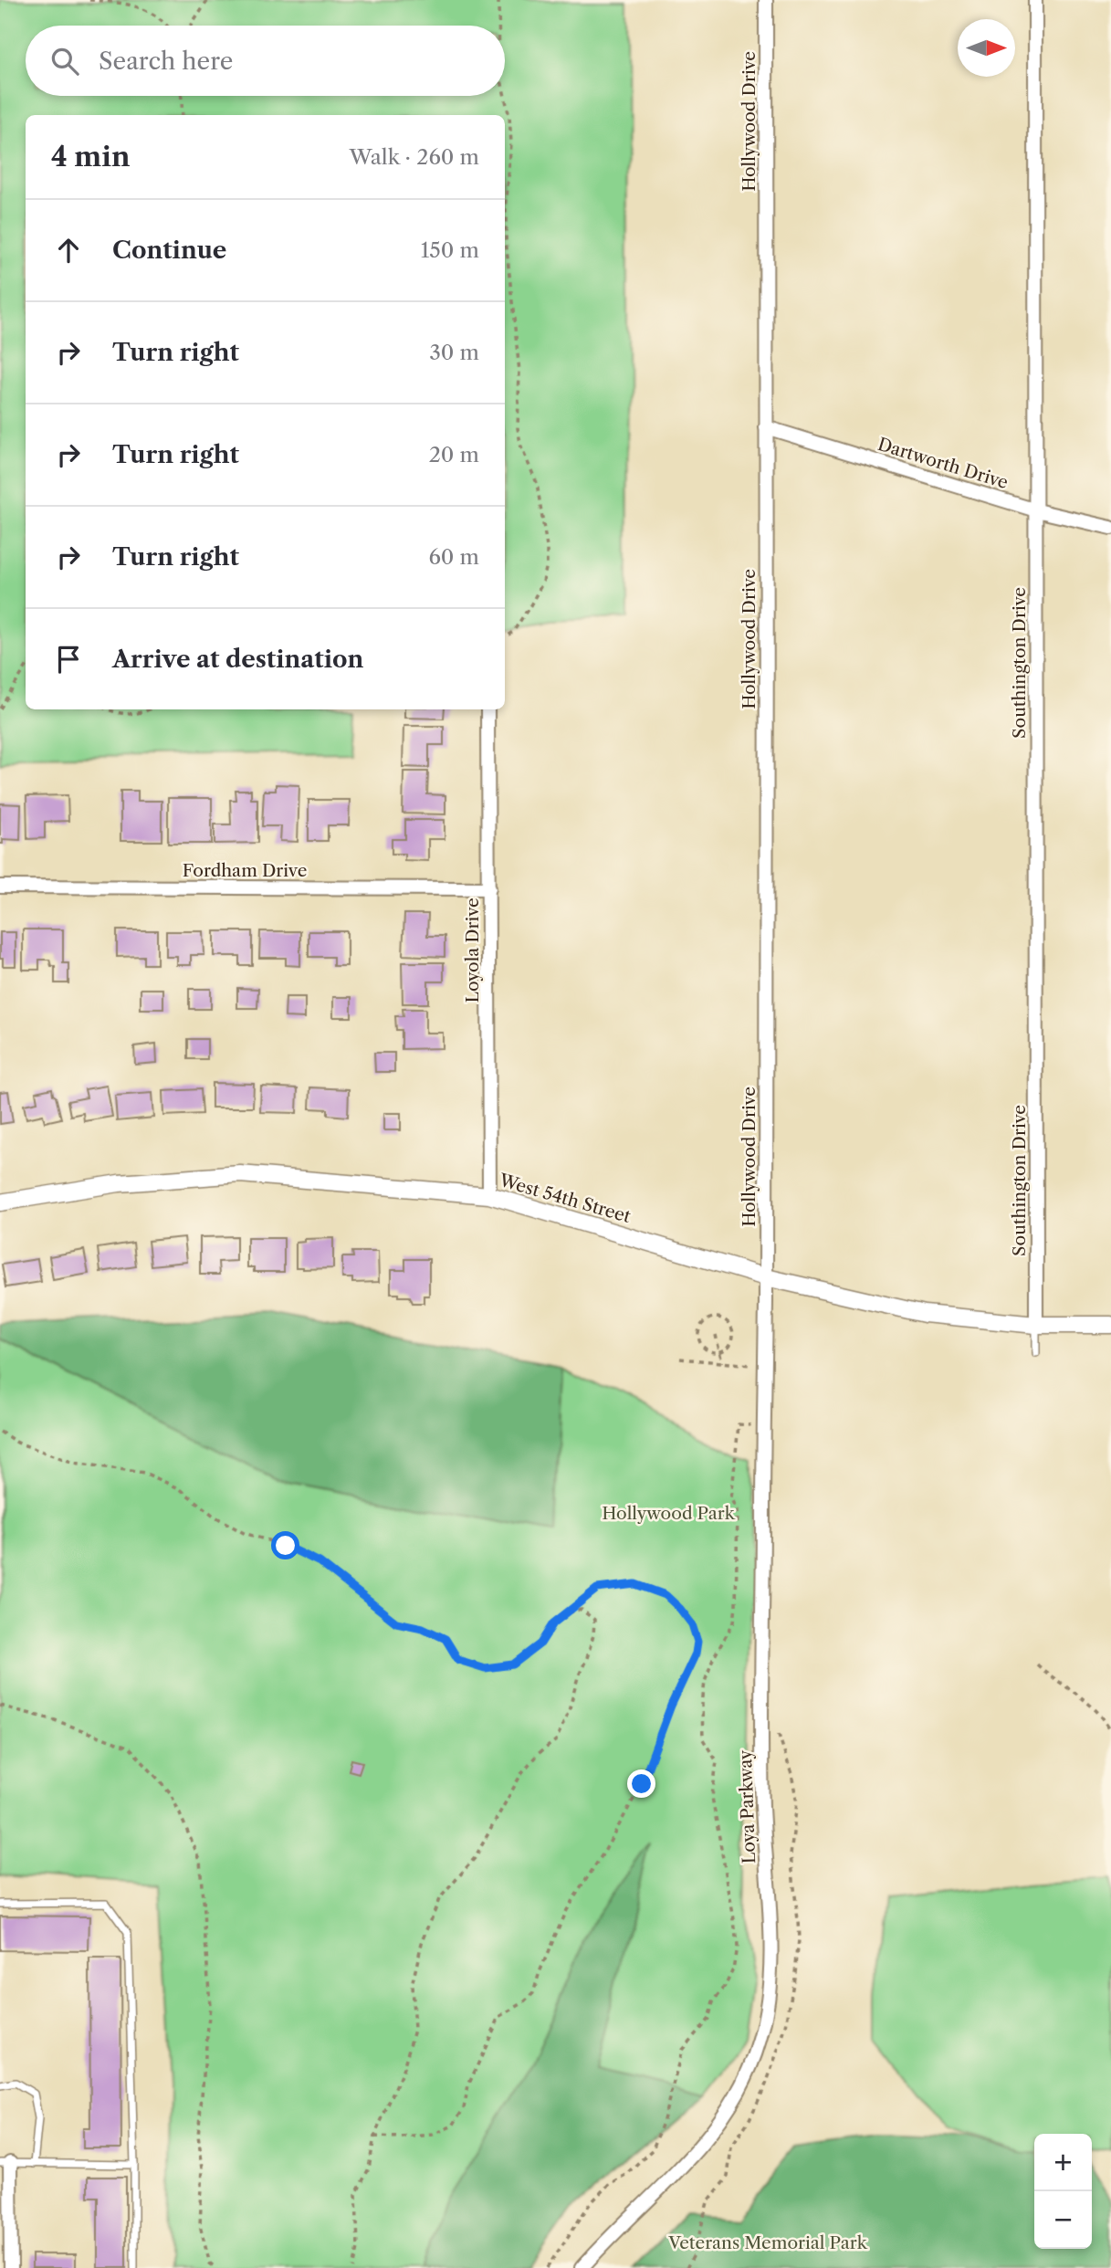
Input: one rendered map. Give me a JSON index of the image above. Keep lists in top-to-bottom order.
{
  "streets": {
    "street": [
      "Hollywood Drive",
      "Dartworth Drive",
      "Southington Drive",
      "Fordham Drive",
      "Loyola Drive",
      "West 54th Street",
      "Loya Parkway"
    ]
  },
  "crossings": [
    ["Hollywood Drive", "Dartworth Drive"],
    ["Hollywood Drive", "West 54th Street"],
    ["Hollywood Drive", "Loya Parkway"],
    ["Dartworth Drive", "Southington Drive"],
    ["Southington Drive", "West 54th Street"],
    ["Fordham Drive", "Loyola Drive"],
    ["Loyola Drive", "West 54th Street"],
    ["West 54th Street", "Loya Parkway"]
  ],
  "parks": ["Hollywood Park", "Veterans Memorial Park"],
  "north": "right",
  "page": {
    "search": "Search here",
    "heading": ["4 min", "Walk · 260 m"],
    "list": [
      ["Continue", "150 m"],
      ["Turn right", "30 m"],
      ["Turn right", "20 m"],
      ["Turn right", "60 m"],
      "Arrive at destination"
    ],
    "map_buttons": ["+", "−"]
  }
}
